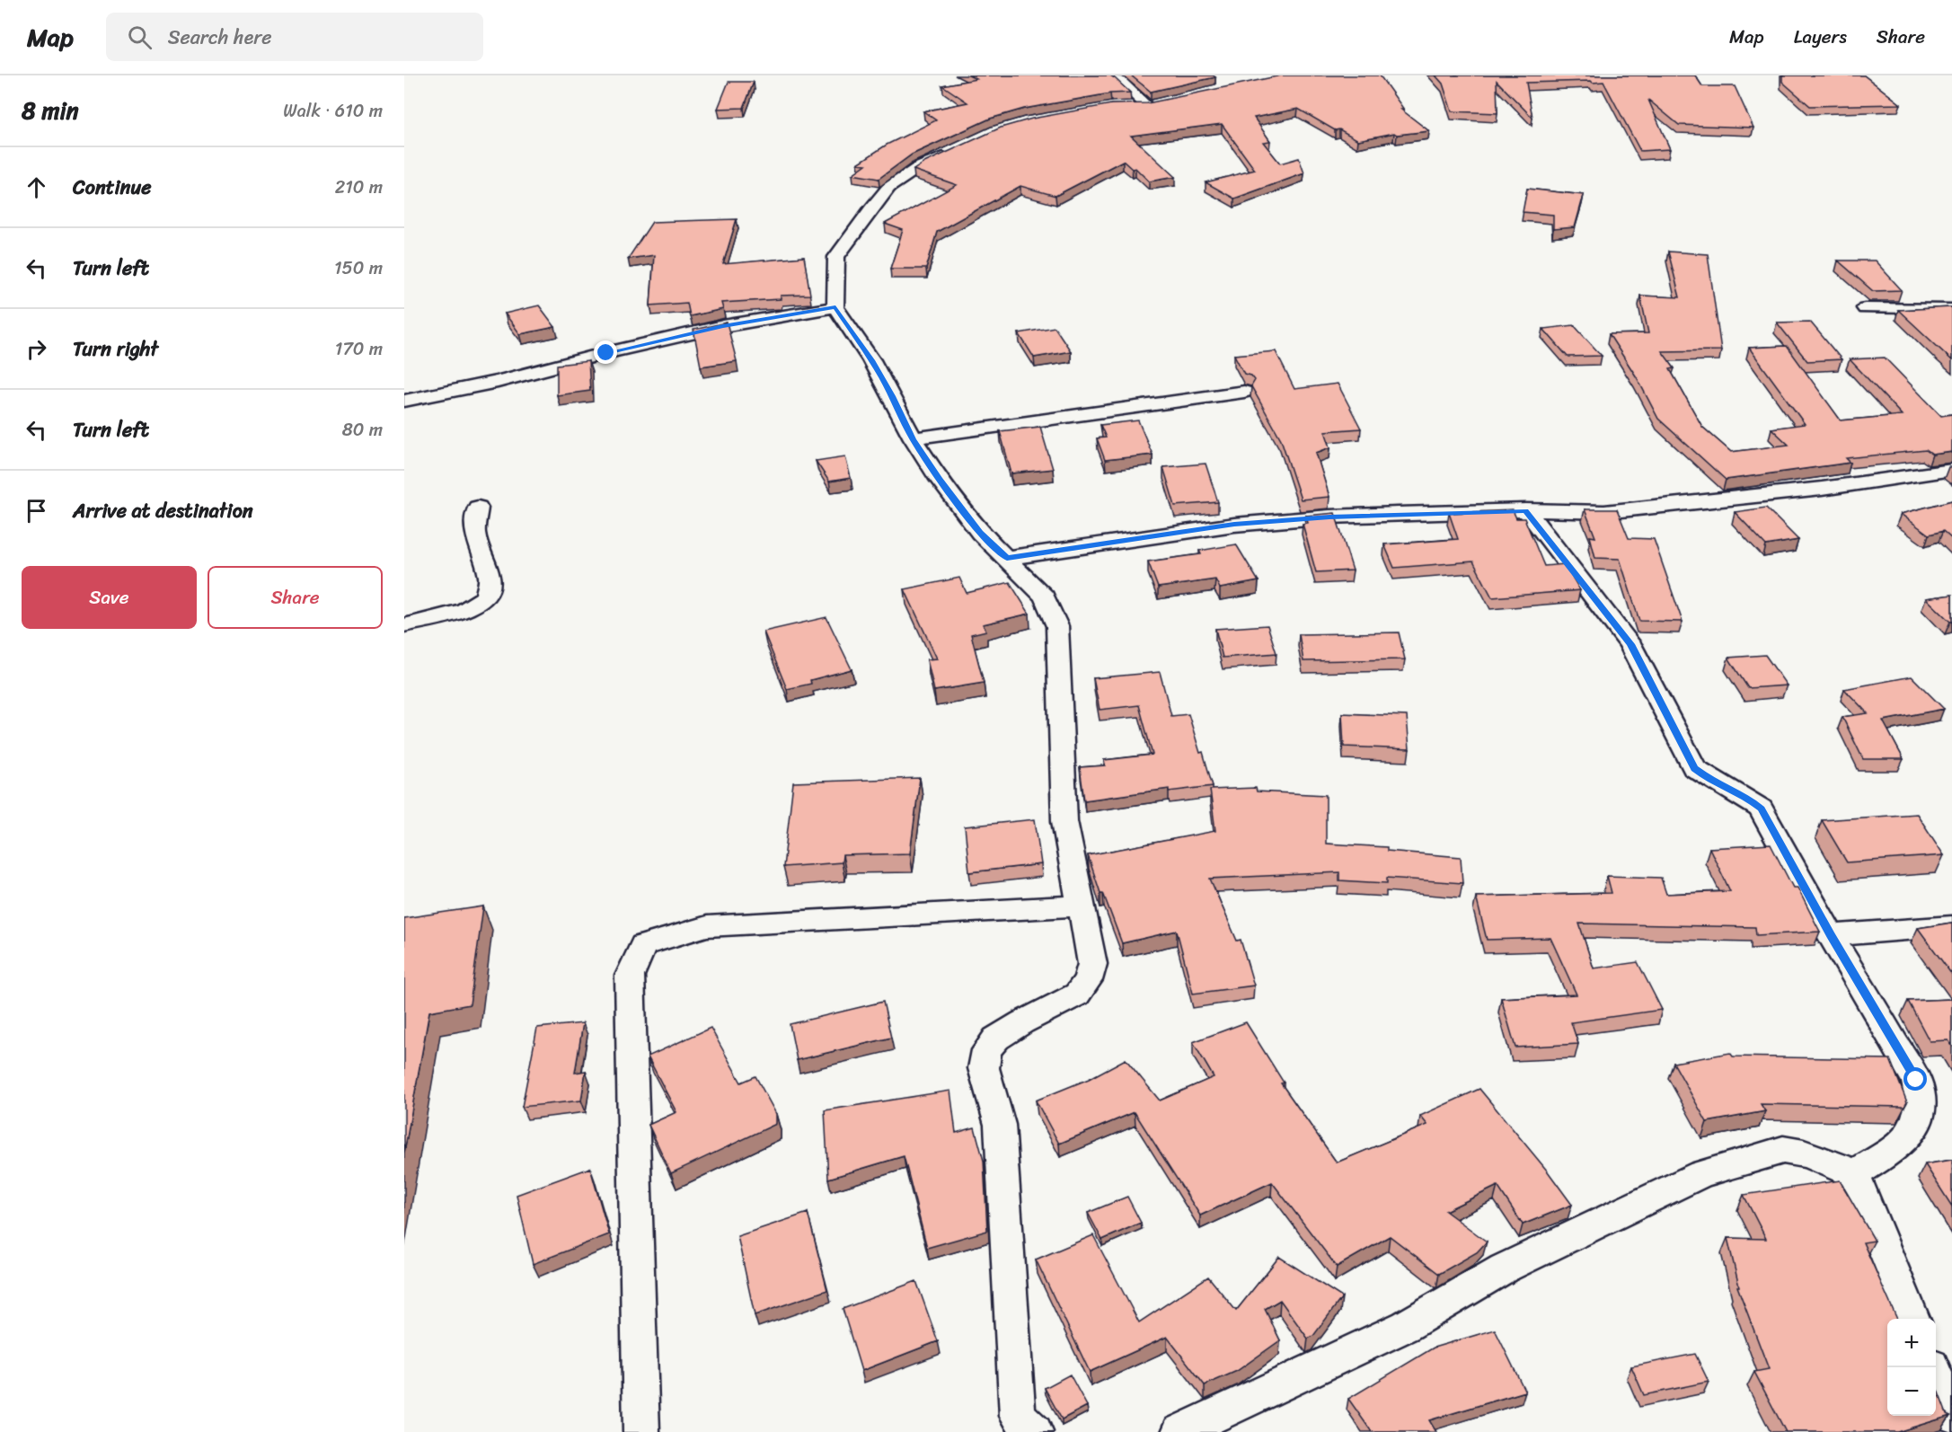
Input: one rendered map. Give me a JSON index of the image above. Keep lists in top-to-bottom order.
{
  "page": {
    "header": "Map",
    "search": "Search here",
    "nav": ["Map", "Layers", "Share"],
    "heading": ["8 min", "Walk · 610 m"],
    "list": [
      ["Continue", "210 m"],
      ["Turn left", "150 m"],
      ["Turn right", "170 m"],
      ["Turn left", "80 m"],
      "Arrive at destination"
    ],
    "buttons": ["Save", "Share"],
    "map_buttons": ["+", "−"]
  }
}
